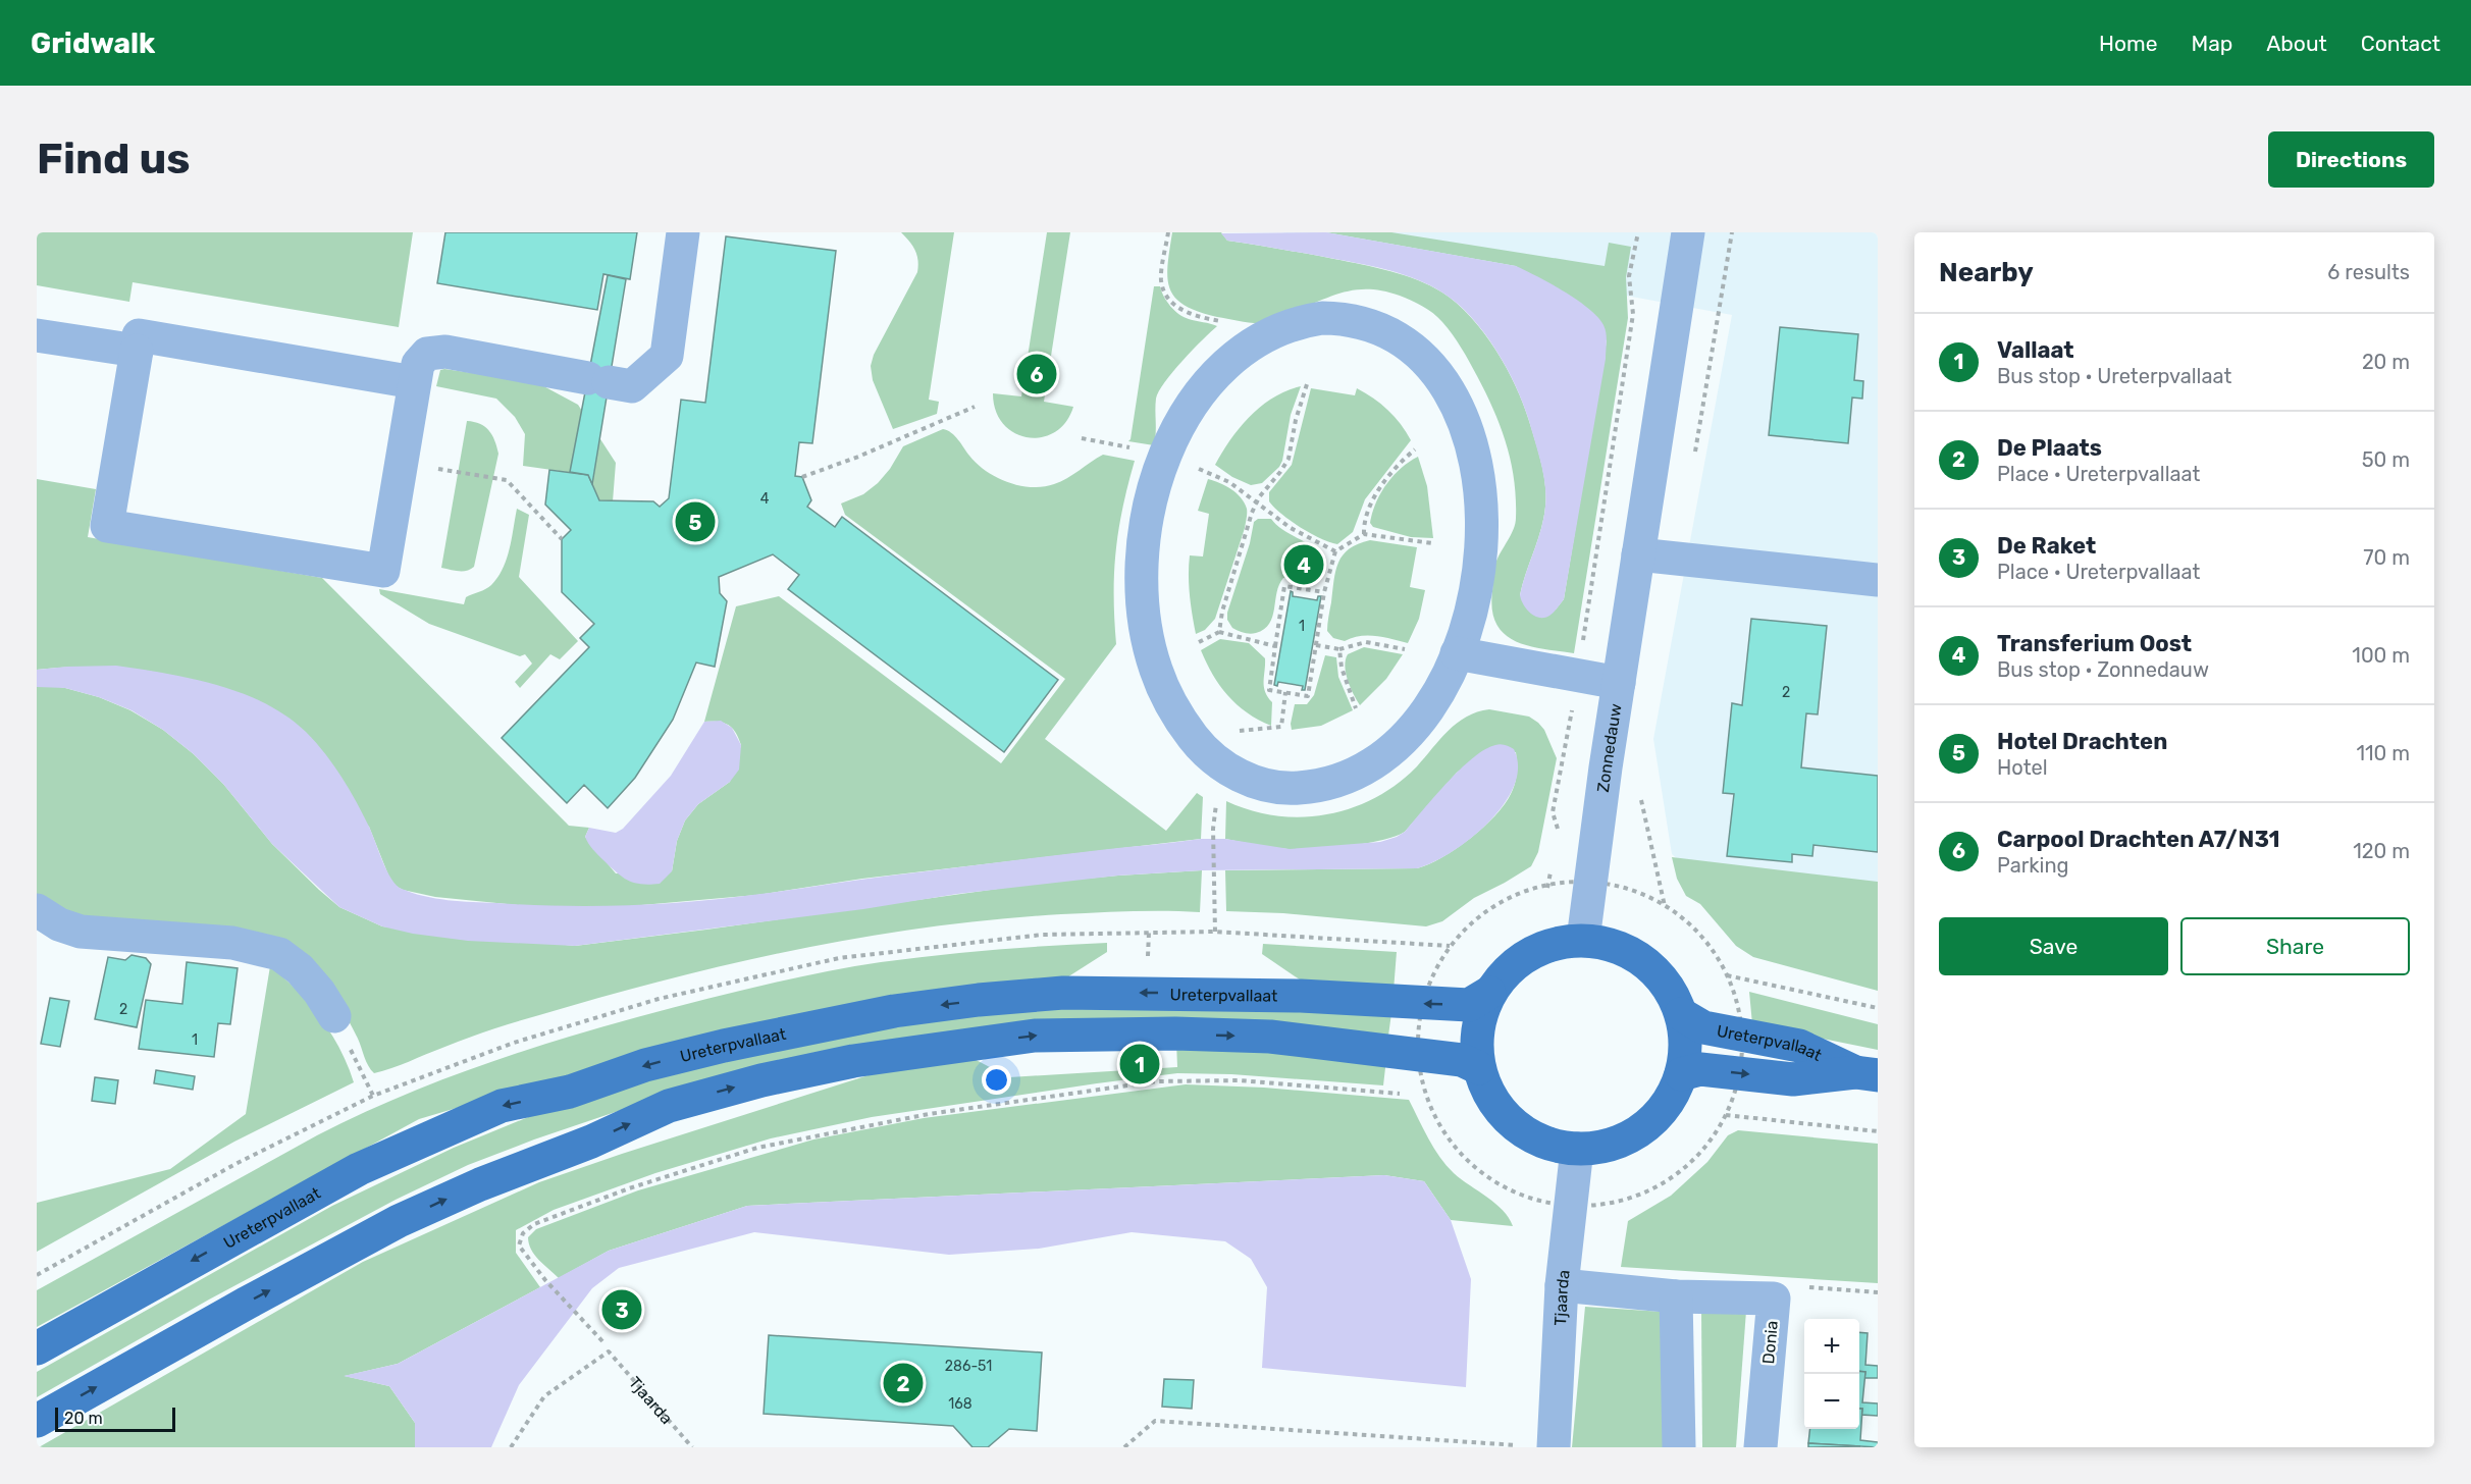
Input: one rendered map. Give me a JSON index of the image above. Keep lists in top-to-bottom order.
{
  "streets": {
    "main road": ["Ureterpvallaat"],
    "street": ["Zonnedauw", "Tjaarda", "Donia"]
  },
  "crossings": [
    ["Zonnedauw", "Ureterpvallaat"],
    ["Zonnedauw", "Tjaarda"],
    ["Ureterpvallaat", "Tjaarda"],
    ["Tjaarda", "Donia"]
  ],
  "house_numbers": [
    "4",
    "1",
    "2",
    "2",
    "1",
    "286-51",
    "168"
  ],
  "scale_bar": "20 m",
  "page": {
    "header": "Gridwalk",
    "nav": [
      "Home",
      "Map",
      "About",
      "Contact"
    ],
    "buttons": [
      "Directions",
      ["Save", "Share"]
    ],
    "title": "Find us",
    "heading": ["Nearby", "6 results"],
    "list": [
      {
        "mark": "1",
        "name": "Vallaat",
        "note": "Bus stop · Ureterpvallaat",
        "value": "20 m"
      },
      {
        "mark": "2",
        "name": "De Plaats",
        "note": "Place · Ureterpvallaat",
        "value": "50 m"
      },
      {
        "mark": "3",
        "name": "De Raket",
        "note": "Place · Ureterpvallaat",
        "value": "70 m"
      },
      {
        "mark": "4",
        "name": "Transferium Oost",
        "note": "Bus stop · Zonnedauw",
        "value": "100 m"
      },
      {
        "mark": "5",
        "name": "Hotel Drachten",
        "note": "Hotel",
        "value": "110 m"
      },
      {
        "mark": "6",
        "name": "Carpool Drachten A7/N31",
        "note": "Parking",
        "value": "120 m"
      }
    ],
    "pins": [
      "6",
      "5",
      "4",
      "1",
      "3",
      "2"
    ],
    "map_buttons": ["+", "−"],
    "scale": "20 m"
  }
}
